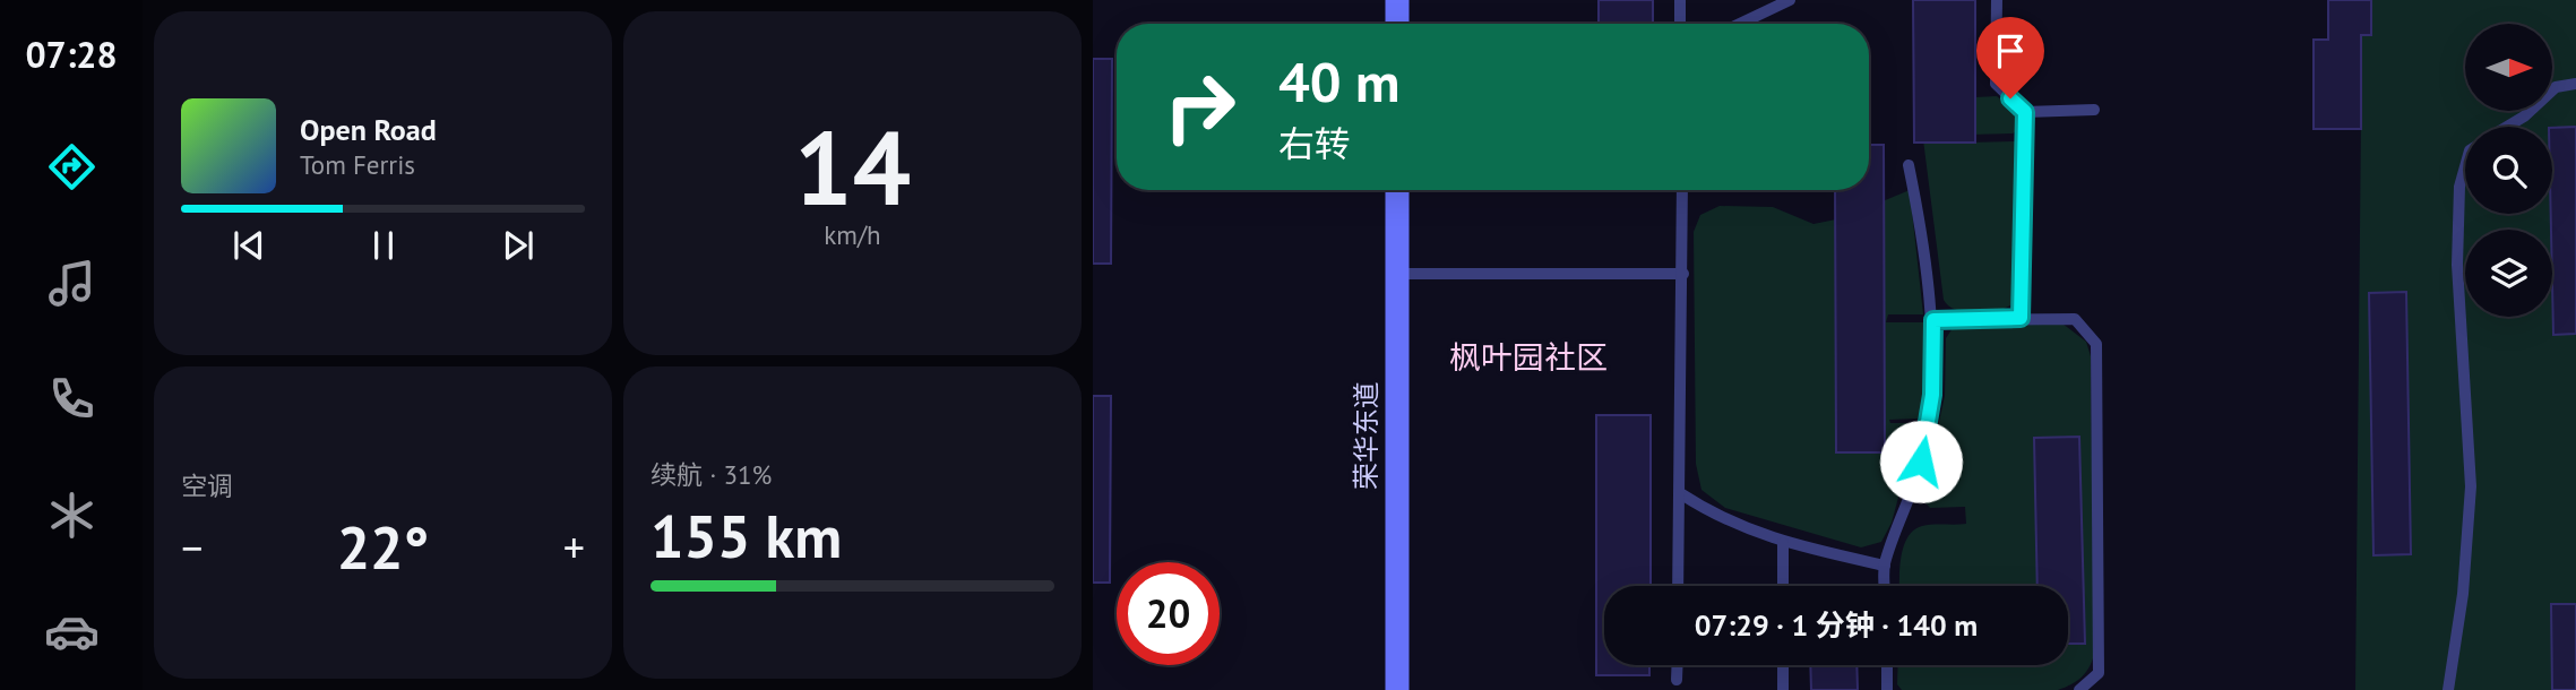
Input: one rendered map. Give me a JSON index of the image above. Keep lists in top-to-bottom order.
{
  "streets": {
    "street": ["荣华东道"]
  },
  "districts": ["枫叶园社区"],
  "north": "right",
  "page": {
    "tabs": "07:28",
    "tile": [
      ["14", "km/h"],
      "空调",
      ["续航 · 31%", "155 km"]
    ],
    "turn": ["40 m", "右转"],
    "song": ["Open Road", "Tom Ferris"],
    "heat": ["−", "22°", "+"],
    "limit": "20",
    "trip": "07:29 · 1 分钟 · 140 m"
  }
}
